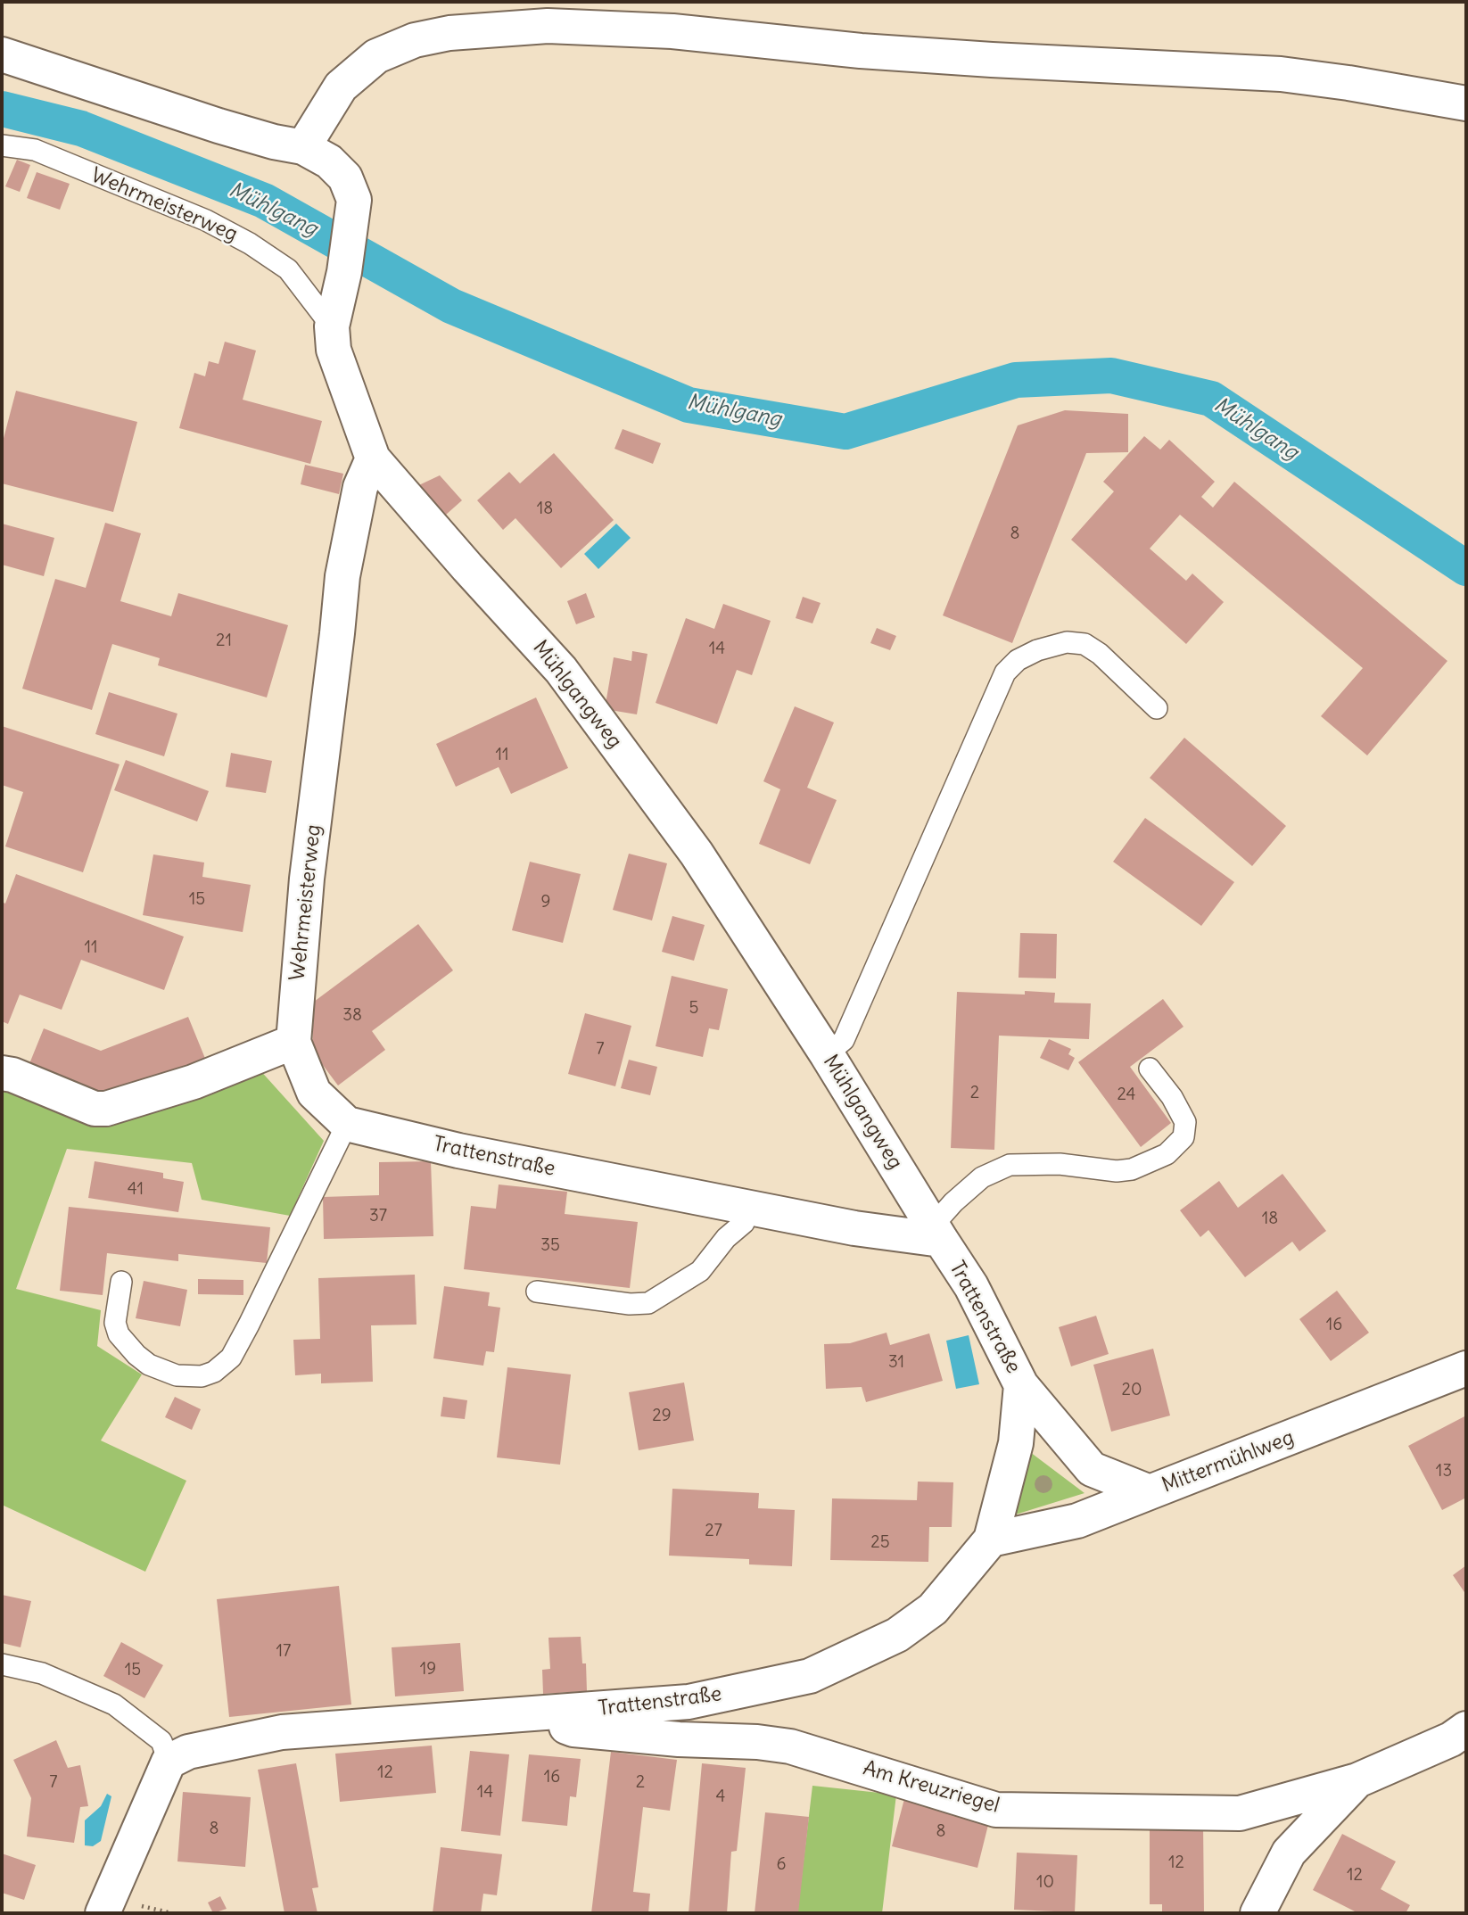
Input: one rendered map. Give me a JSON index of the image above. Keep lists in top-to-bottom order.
{
  "streets": {
    "street": [
      "Wehrmeisterweg",
      "Mühlgangweg",
      "Trattenstraße",
      "Mittermühlweg",
      "Am Kreuzriegel"
    ]
  },
  "crossings": [
    ["Wehrmeisterweg", "Mühlgangweg"],
    ["Wehrmeisterweg", "Trattenstraße"],
    ["Mühlgangweg", "Trattenstraße"],
    ["Trattenstraße", "Mittermühlweg"],
    ["Trattenstraße", "Am Kreuzriegel"]
  ],
  "water": ["Mühlgang"],
  "house_numbers": [
    "18",
    "8",
    "21",
    "14",
    "11",
    "15",
    "9",
    "11",
    "5",
    "38",
    "7",
    "2",
    "24",
    "41",
    "37",
    "18",
    "35",
    "16",
    "31",
    "20",
    "29",
    "13",
    "27",
    "25",
    "17",
    "19",
    "15",
    "12",
    "16",
    "7",
    "2",
    "14",
    "4",
    "8",
    "8",
    "12",
    "6",
    "12",
    "10"
  ]
}
